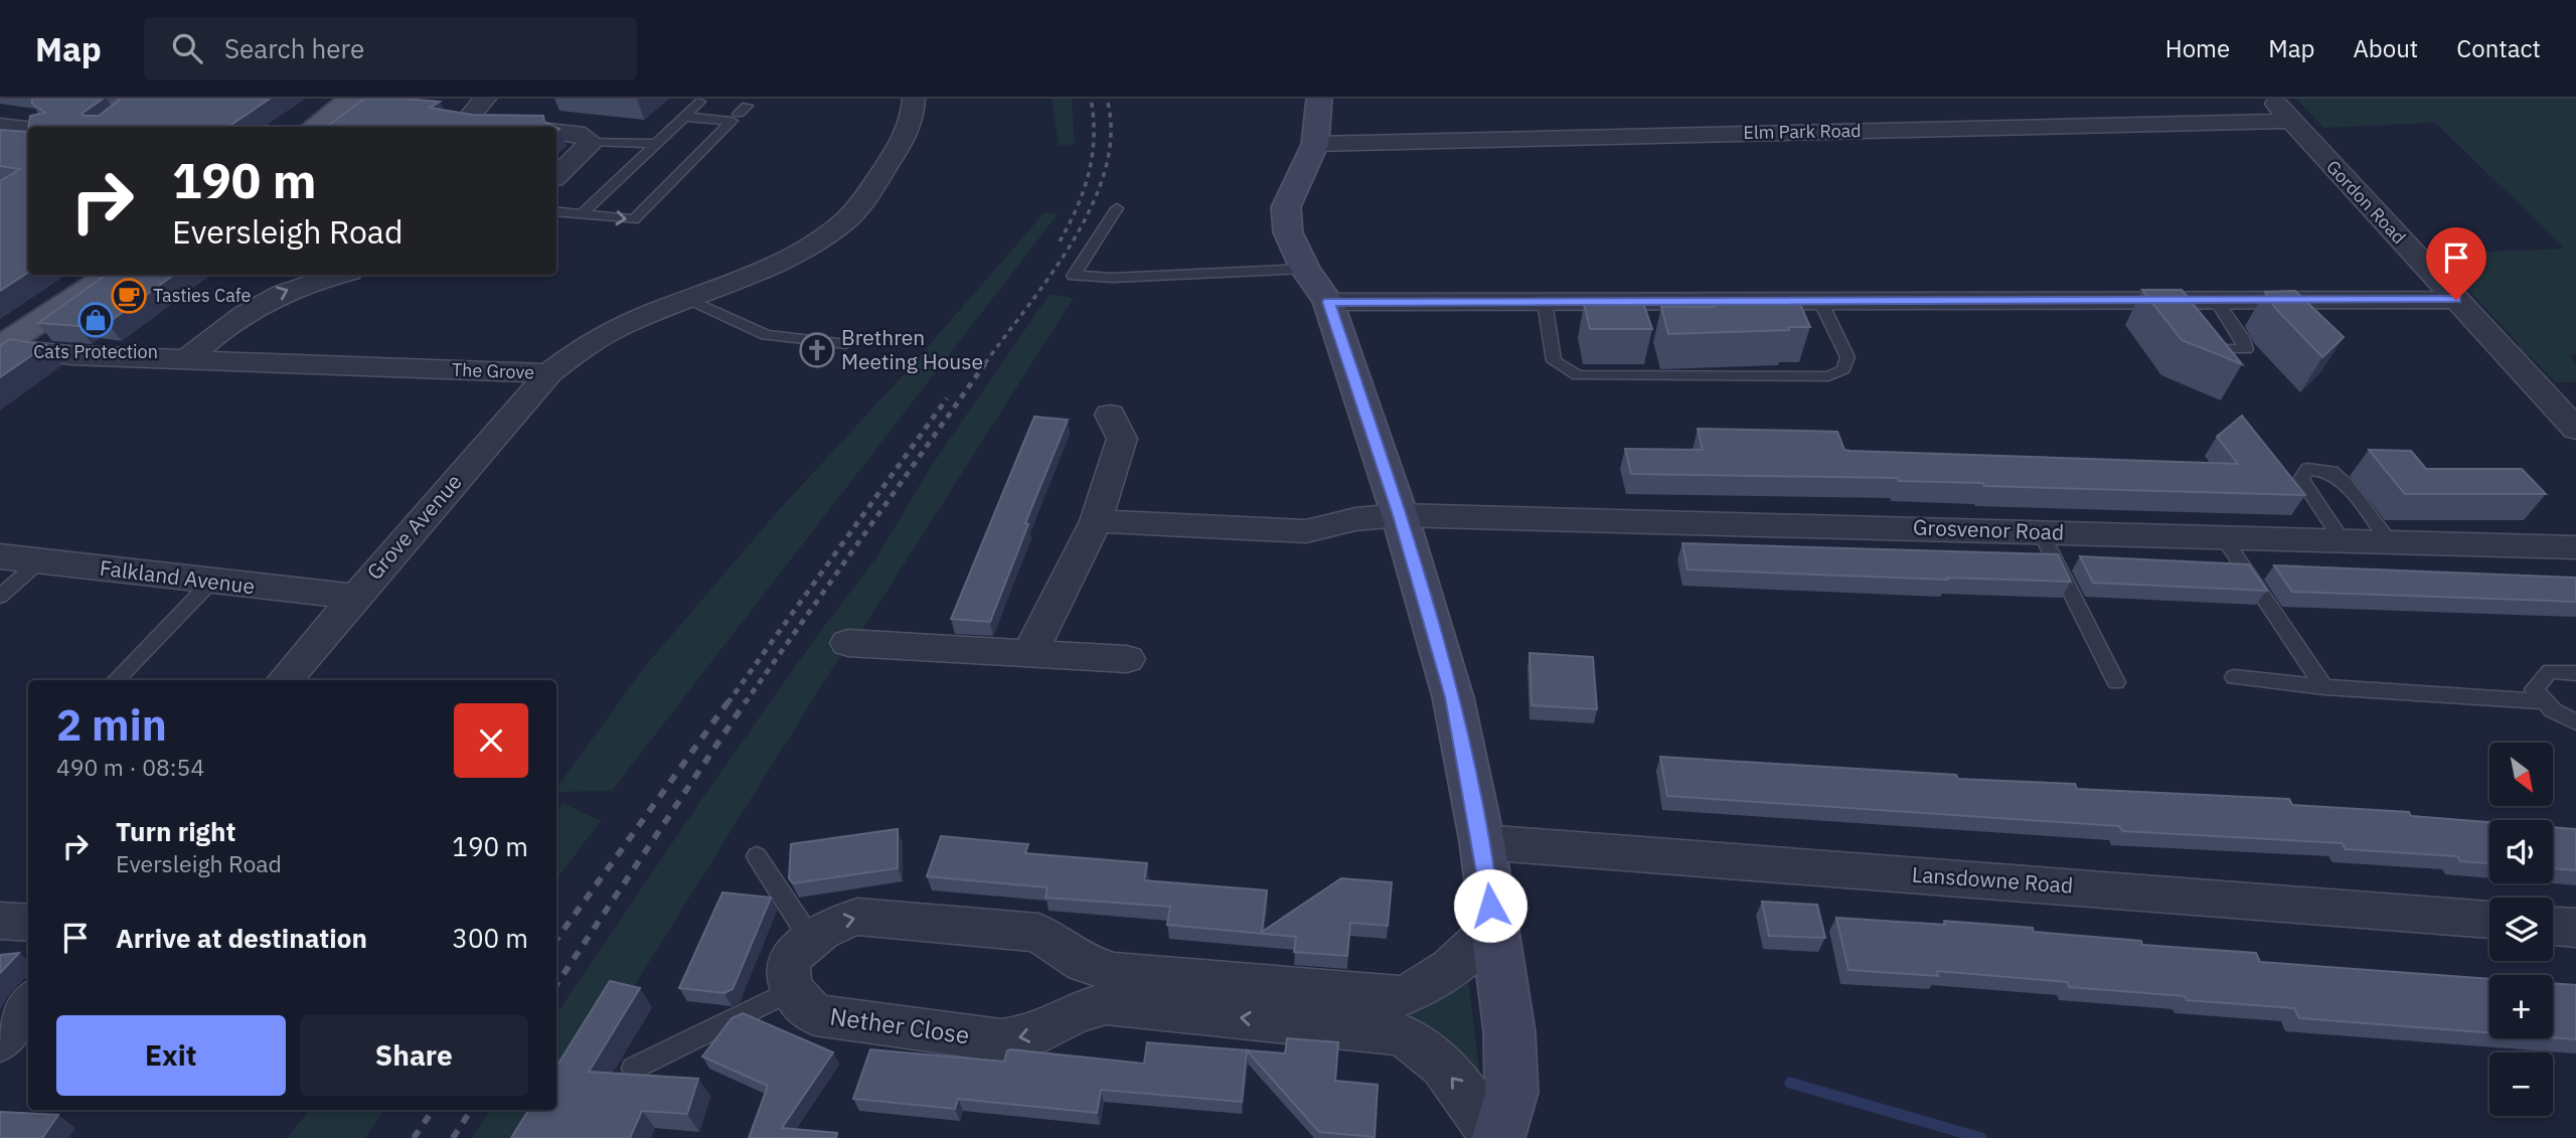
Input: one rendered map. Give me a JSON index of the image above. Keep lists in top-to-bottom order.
{
  "streets": {
    "street": [
      "Elm Park Road",
      "Gordon Road",
      "The Grove",
      "Grove Avenue",
      "Grosvenor Road",
      "Falkland Avenue",
      "Lansdowne Road",
      "Nether Close"
    ]
  },
  "crossings": [
    ["Elm Park Road", "Gordon Road"],
    ["The Grove", "Grove Avenue"],
    ["Grove Avenue", "Falkland Avenue"]
  ],
  "places": {
    "cafe": ["Tasties Cafe"],
    "shop": ["Cats Protection"],
    "church": ["Brethren Meeting House"]
  },
  "north": "bottom right",
  "page": {
    "header": "Map",
    "search": "Search here",
    "nav": [
      "Home",
      "Map",
      "About",
      "Contact"
    ],
    "turn": ["190 m", "Eversleigh Road"],
    "heading": ["2 min", "490 m · 08:54"],
    "map_buttons": ["+", "−"],
    "list": [
      {
        "name": "Turn right",
        "note": "Eversleigh Road",
        "value": "190 m"
      },
      {
        "name": "Arrive at destination",
        "value": "300 m"
      }
    ],
    "buttons": ["Exit", "Share"]
  }
}
